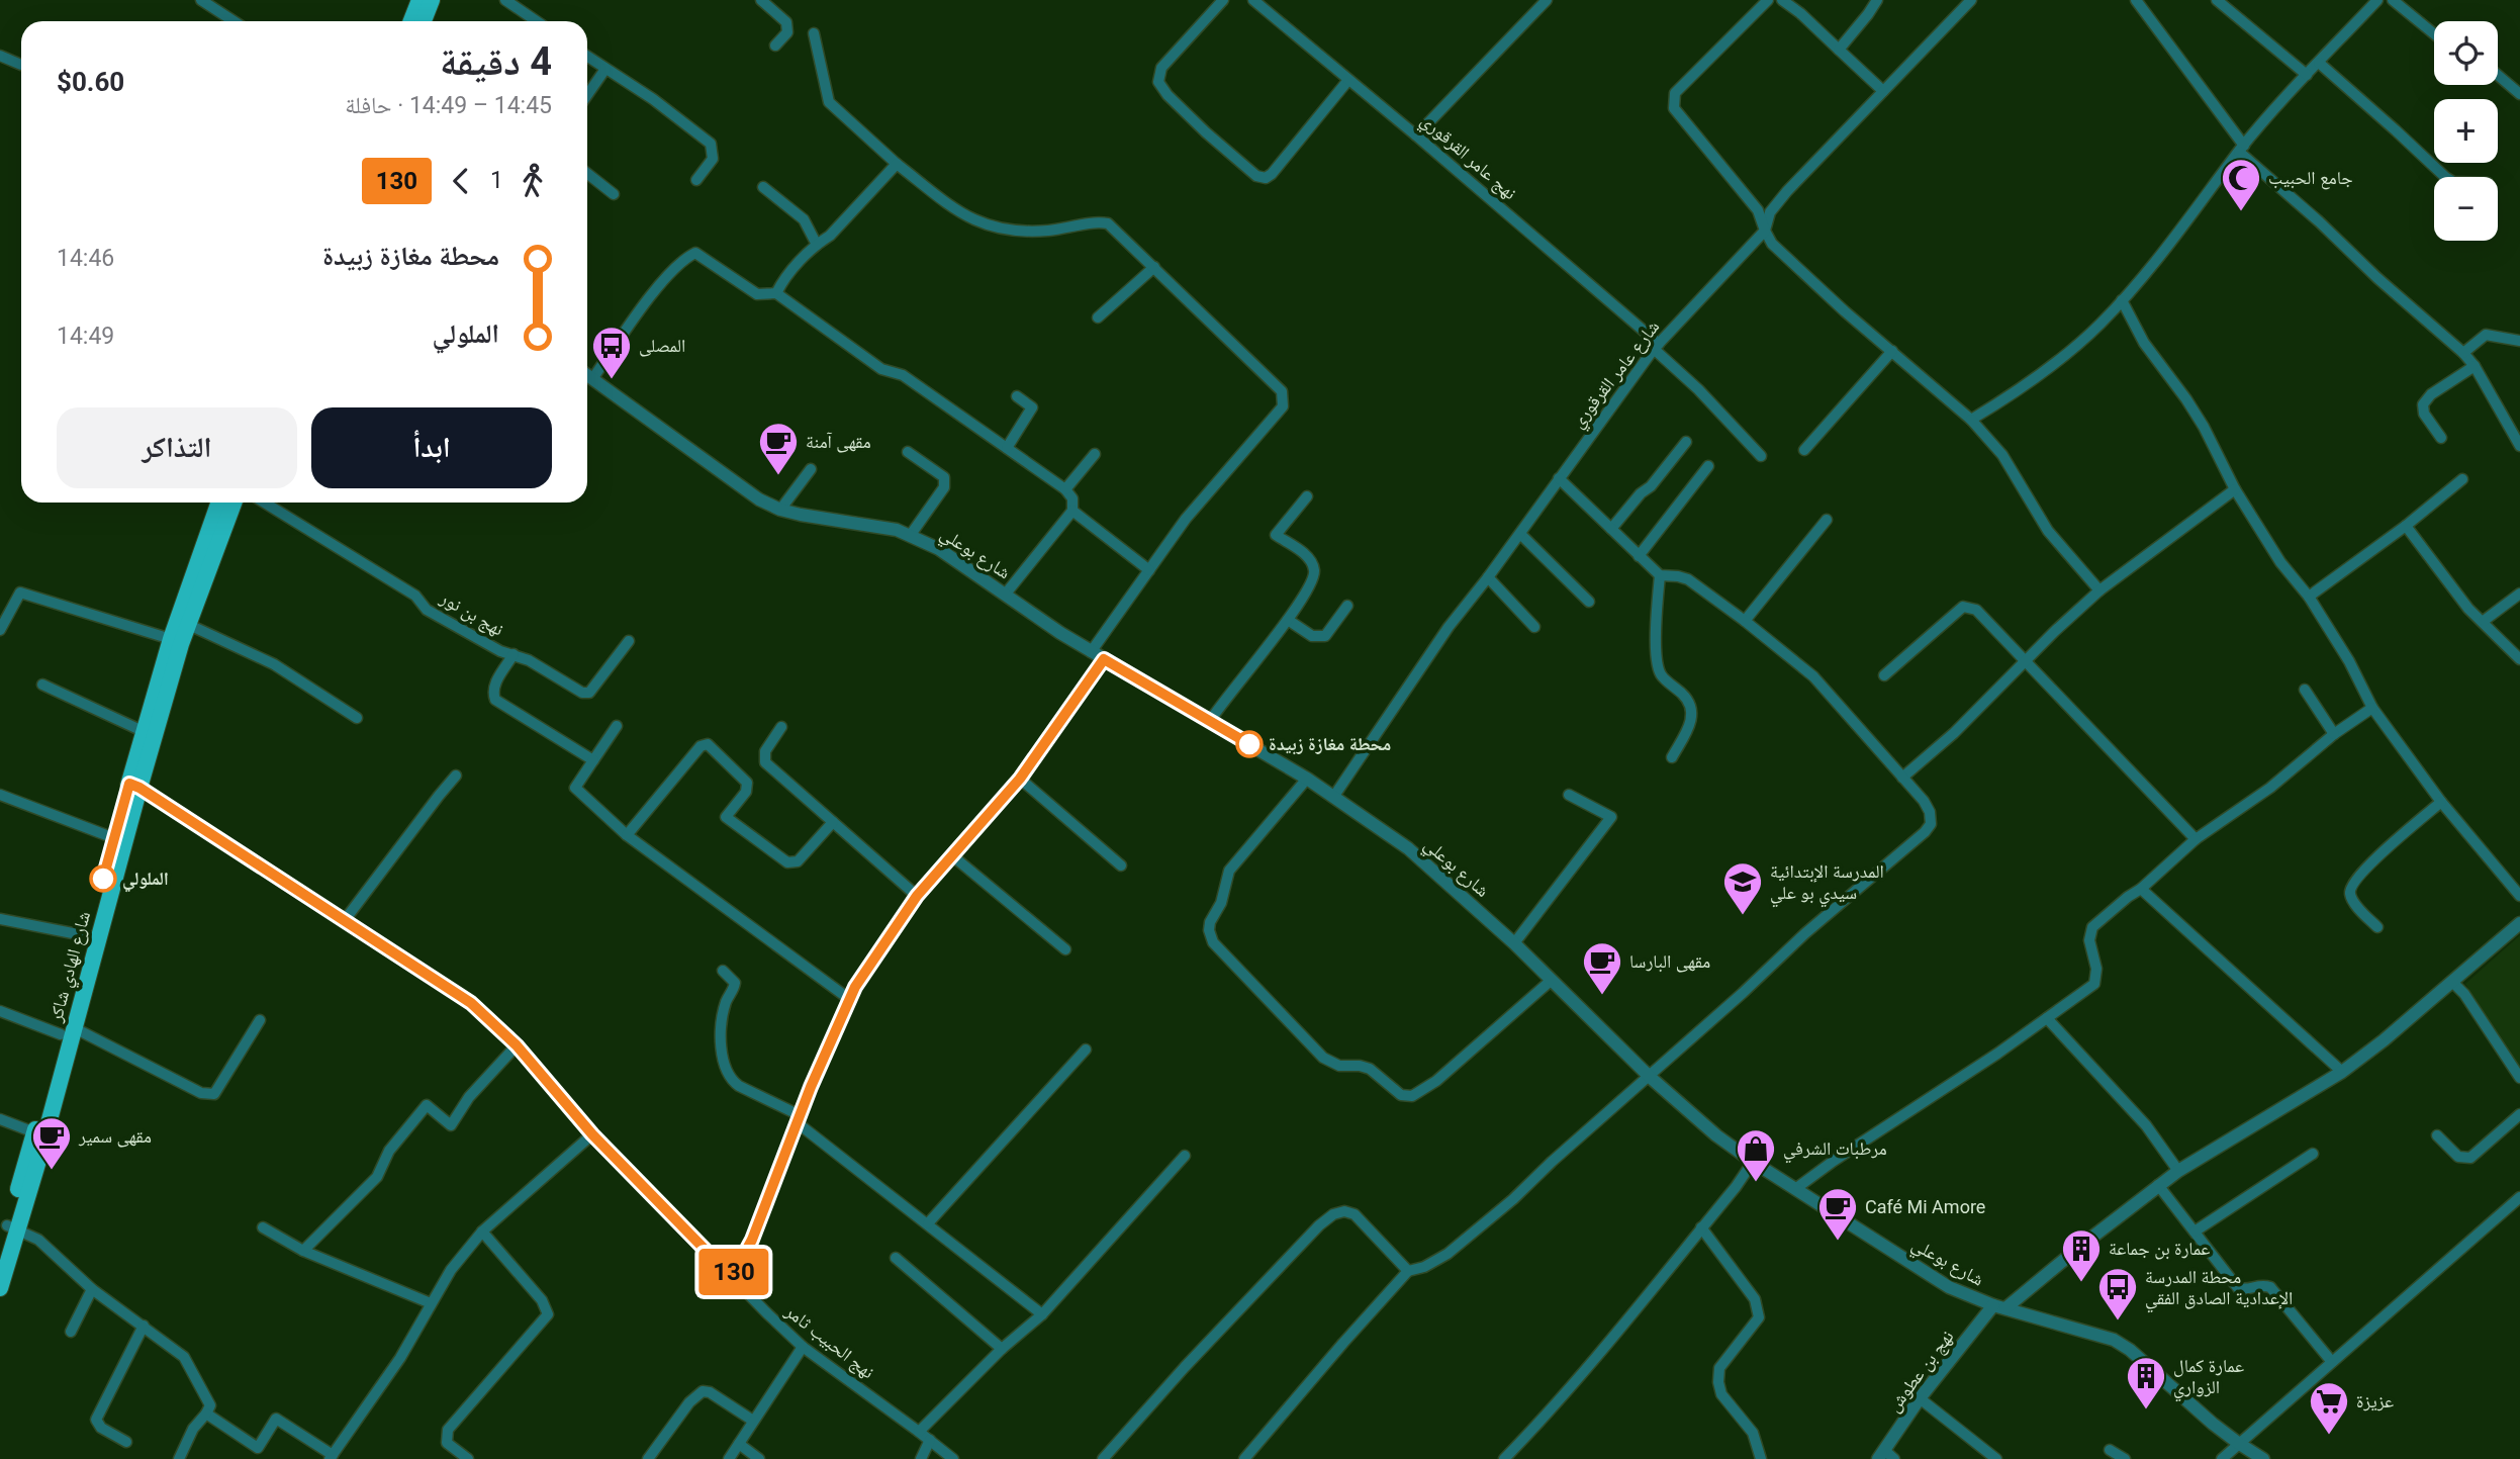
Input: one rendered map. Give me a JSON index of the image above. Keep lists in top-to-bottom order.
{
  "streets": {
    "main road": ["شارع الهادي شاكر"],
    "street": [
      "نهج عامر القرقوري",
      "شارع عامر القرقوري",
      "شارع بوعلي",
      "نهج بن نور",
      "نهج الحبيب ثامر",
      "نهج بن عطوش"
    ]
  },
  "crossings": [
    ["نهج عامر القرقوري", "شارع عامر القرقوري"],
    ["شارع عامر القرقوري", "شارع بوعلي"],
    ["شارع بوعلي", "نهج بن عطوش"],
    ["شارع الهادي شاكر", "نهج الحبيب ثامر"]
  ],
  "places": {
    "mosque": ["جامع الحبيب"],
    "bus stop": ["المصلى", "محطة المدرسة الإعدادية الصادق الفقي"],
    "cafe": [
      "مقهى آمنة",
      "مقهى البارسا",
      "مقهى سمير",
      "Café Mi Amore"
    ],
    "other": ["محطة مغازة زبيدة", "الملولي"],
    "school or university": ["المدرسة الإبتدائية سيدي بو علي"],
    "shop": ["مرطبات الشرفي"],
    "building": ["عمارة بن جماعة", "عمارة كمال الزواري"],
    "supermarket": ["عزيزة"]
  },
  "lines": ["bus line 130"],
  "page": {
    "on_map": "130",
    "map_buttons": ["+", "−"],
    "heading": ["4 دقيقة", "14:45 – 14:49 · حافلة", "$0.60"],
    "legs": ["1", "130"],
    "list": [
      {
        "name": "محطة مغازة زبيدة",
        "value": "14:46"
      },
      {
        "name": "الملولي",
        "value": "14:49"
      }
    ],
    "buttons": ["ابدأ", "التذاكر"]
  }
}
